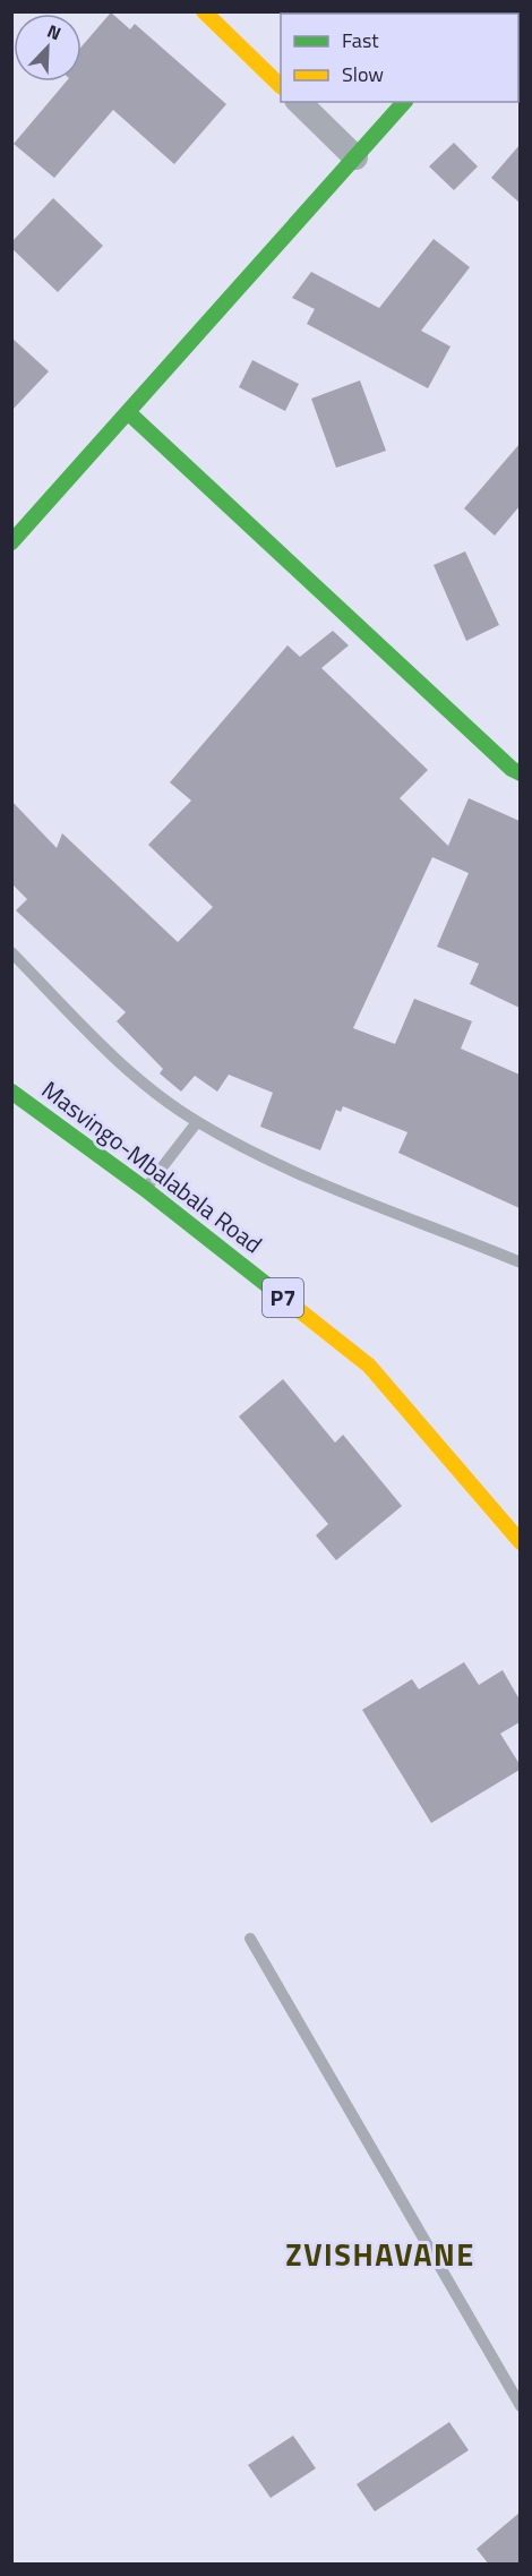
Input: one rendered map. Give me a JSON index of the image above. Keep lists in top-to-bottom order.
{
  "streets": {
    "main road": ["Masvingo-Mbalabala Road", "P7"]
  },
  "districts": ["ZVISHAVANE"],
  "legend": ["Fast", "Slow"],
  "north": "top right"
}
